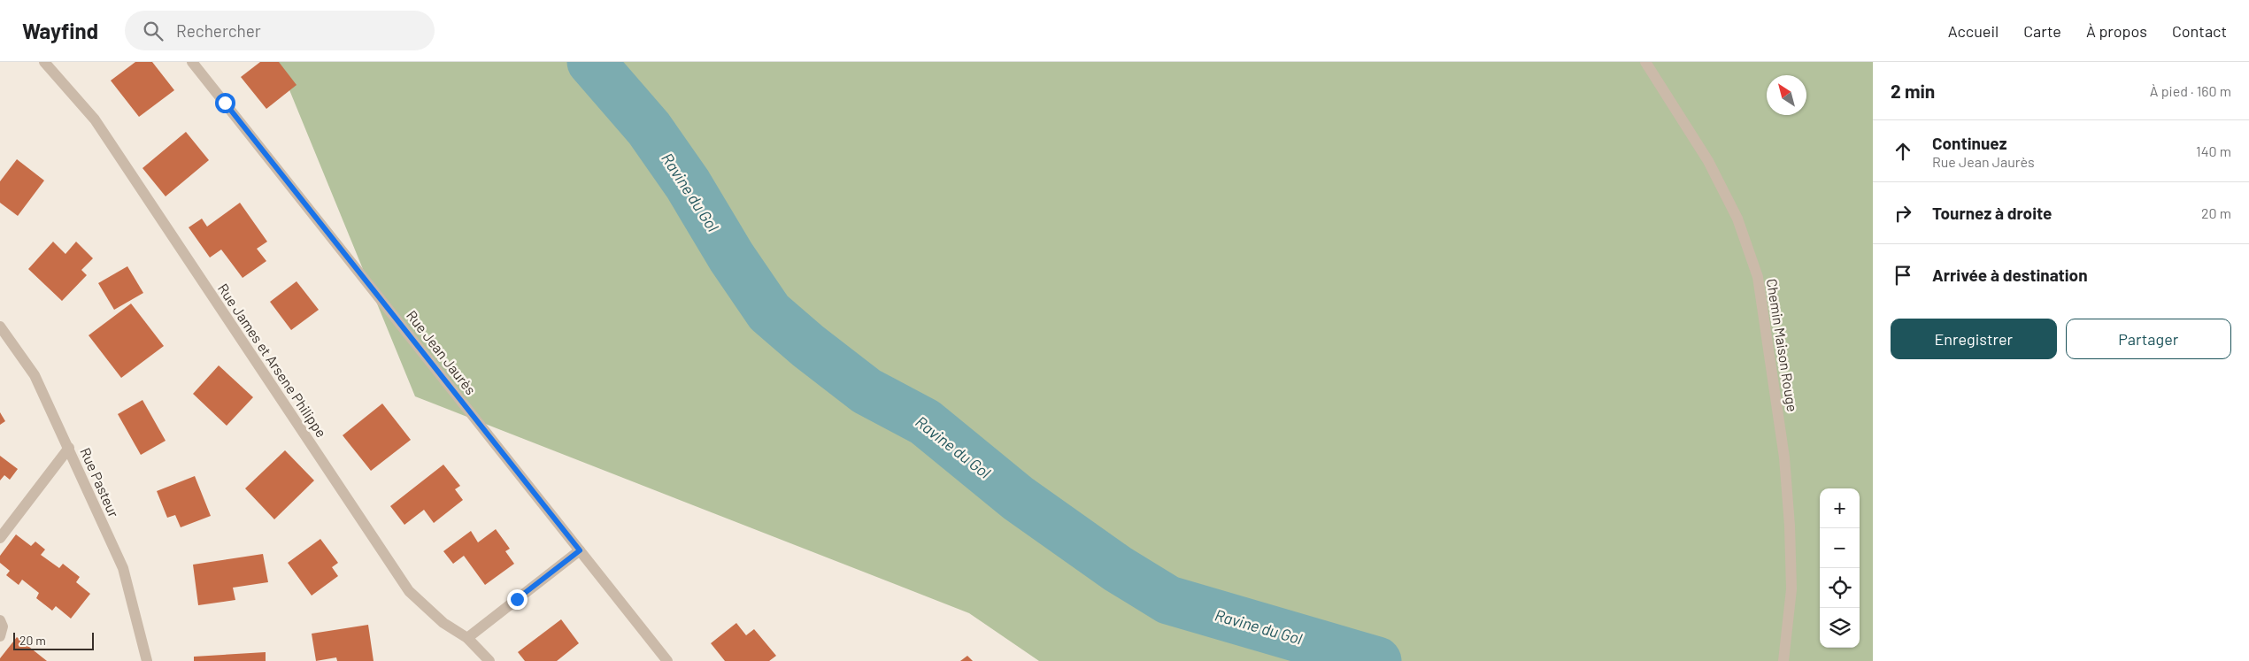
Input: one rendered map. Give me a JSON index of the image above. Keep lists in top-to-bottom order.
{
  "streets": {
    "street": [
      "Chemin Maison Rouge",
      "Rue Jean Jaurès",
      "Rue James et Arsene Philippe",
      "Rue Pasteur"
    ]
  },
  "water": ["Ravine du Gol"],
  "scale_bar": "20 m",
  "north": "top left",
  "page": {
    "header": "Wayfind",
    "search": "Rechercher",
    "nav": [
      "Accueil",
      "Carte",
      "À propos",
      "Contact"
    ],
    "heading": ["2 min", "À pied · 160 m"],
    "list": [
      ["Continuez", "Rue Jean Jaurès", "140 m"],
      ["Tournez à droite", "20 m"],
      "Arrivée à destination"
    ],
    "buttons": ["Enregistrer", "Partager"],
    "map_buttons": ["+", "−"],
    "scale": "20 m"
  }
}
